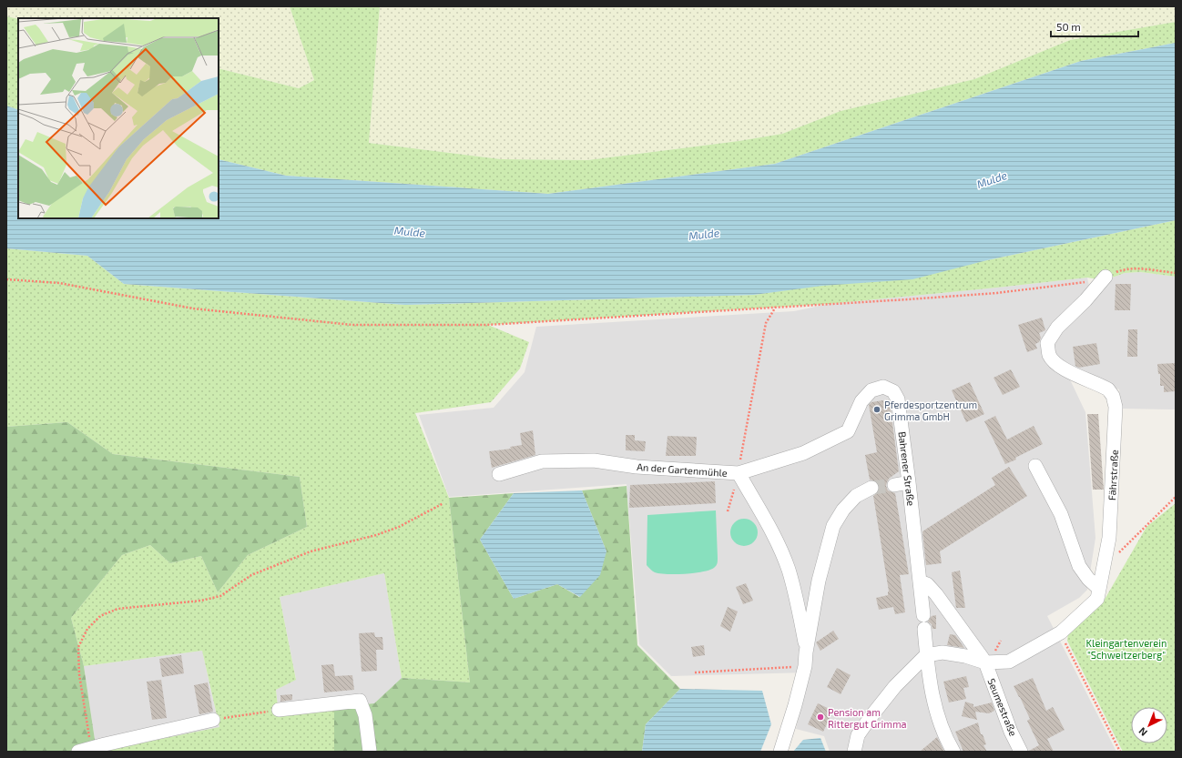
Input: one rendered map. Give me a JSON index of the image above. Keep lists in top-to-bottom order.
{
  "streets": {
    "street": [
      "Bahrener Straße",
      "An der Gartenmühle",
      "Fährstraße",
      "Seumestraße"
    ]
  },
  "crossings": [
    ["Bahrener Straße", "An der Gartenmühle"],
    ["Fährstraße", "Seumestraße"]
  ],
  "water": ["Mulde"],
  "parks": ["Kleingartenverein \"Schweitzerberg\""],
  "places": ["Pferdesportzentrum Grimma GmbH", "Pension am Rittergut Grimma"],
  "scale_bar": "50 m",
  "north": "bottom left"
}
